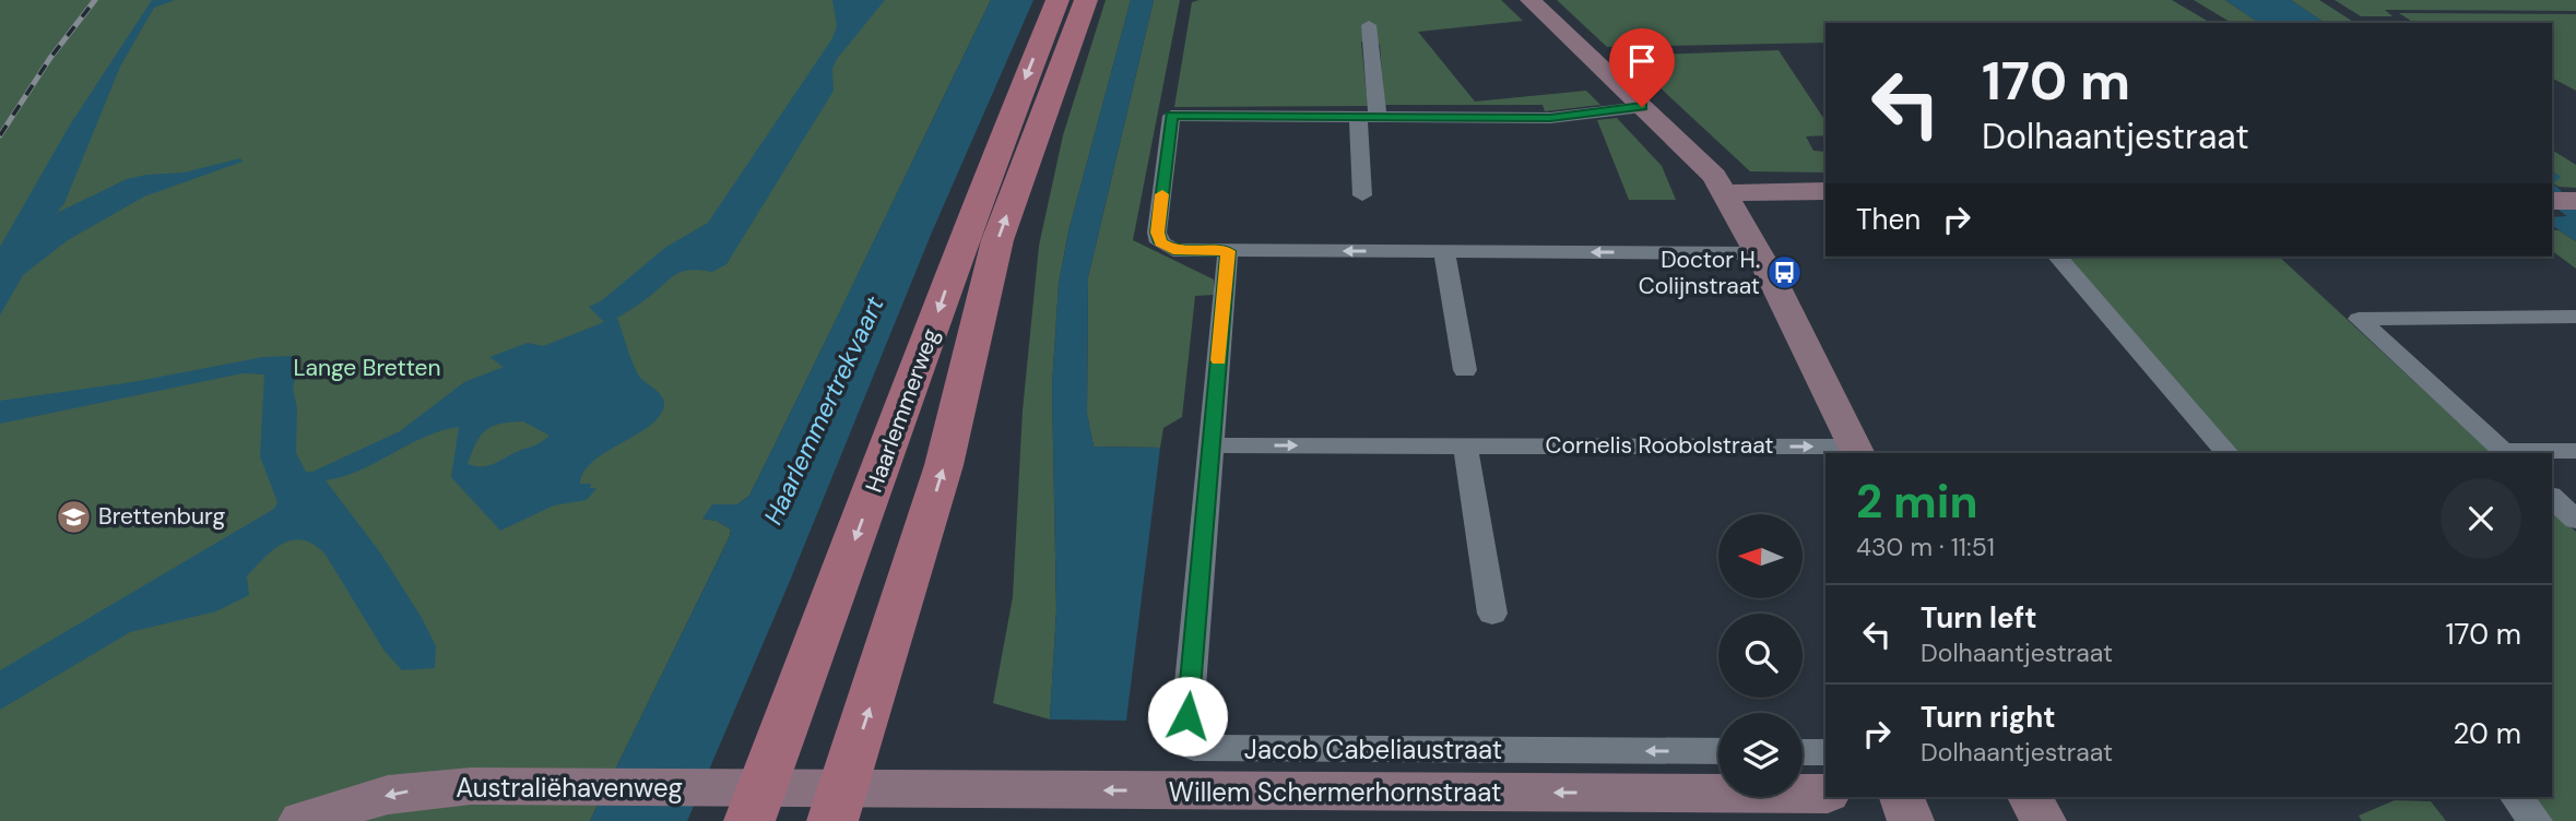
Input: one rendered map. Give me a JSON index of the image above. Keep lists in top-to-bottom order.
{
  "streets": {
    "main road": ["Haarlemmerweg"],
    "street": [
      "Cornelis Roobolstraat",
      "Jacob Cabeliaustraat",
      "Australiëhavenweg",
      "Willem Schermerhornstraat"
    ]
  },
  "crossings": [
    ["Haarlemmerweg", "Australiëhavenweg"],
    ["Haarlemmerweg", "Willem Schermerhornstraat"],
    ["Cornelis Roobolstraat", "Jacob Cabeliaustraat"],
    ["Australiëhavenweg", "Willem Schermerhornstraat"]
  ],
  "one_way": ["Australiëhavenweg", "Willem Schermerhornstraat"],
  "water": ["Haarlemmertrekvaart"],
  "parks": ["Lange Bretten"],
  "places": {
    "bus stop": ["Doctor H. Colijnstraat"],
    "school or university": ["Brettenburg"]
  },
  "north": "left",
  "page": {
    "turn": ["170 m", "Dolhaantjestraat"],
    "then": "Then",
    "heading": ["2 min", "430 m · 11:51"],
    "list": [
      {
        "name": "Turn left",
        "note": "Dolhaantjestraat",
        "value": "170 m"
      },
      {
        "name": "Turn right",
        "note": "Dolhaantjestraat",
        "value": "20 m"
      }
    ]
  }
}
